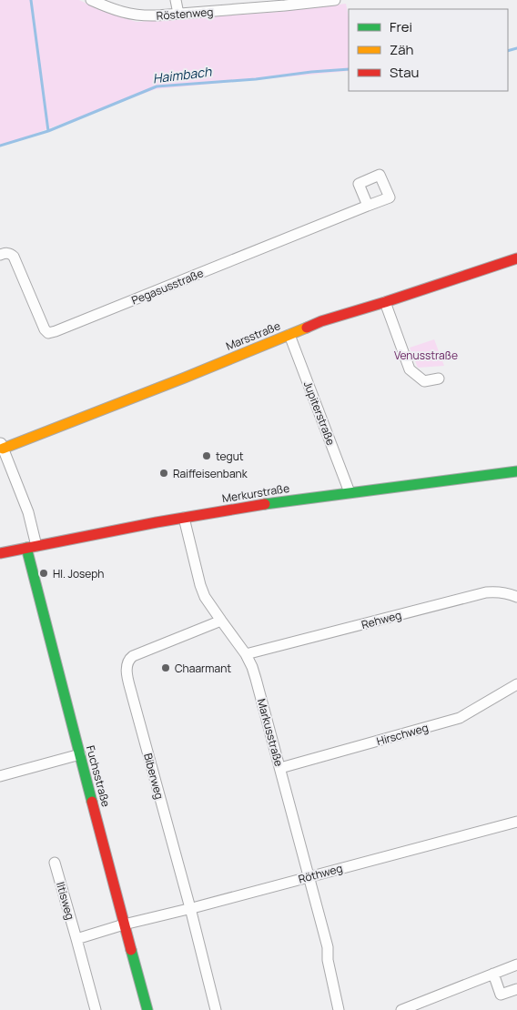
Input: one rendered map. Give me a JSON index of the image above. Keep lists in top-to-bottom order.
{
  "streets": {
    "street": [
      "Röstenweg",
      "Pegasusstraße",
      "Marsstraße",
      "Jupiterstraße",
      "Merkurstraße",
      "Rehweg",
      "Markusstraße",
      "Hirschweg",
      "Fuchsstraße",
      "Biberweg",
      "Röthweg",
      "Iltisweg"
    ]
  },
  "crossings": [
    ["Marsstraße", "Jupiterstraße"],
    ["Jupiterstraße", "Merkurstraße"],
    ["Merkurstraße", "Markusstraße"],
    ["Merkurstraße", "Fuchsstraße"],
    ["Rehweg", "Markusstraße"],
    ["Markusstraße", "Hirschweg"],
    ["Markusstraße", "Biberweg"],
    ["Markusstraße", "Röthweg"],
    ["Fuchsstraße", "Röthweg"],
    ["Biberweg", "Röthweg"]
  ],
  "water": ["Haimbach"],
  "parks": ["Venusstraße"],
  "places": [
    "tegut",
    "Raiffeisenbank",
    "Hl. Joseph",
    "Chaarmant"
  ],
  "legend": ["Frei", "Zäh", "Stau"]
}
